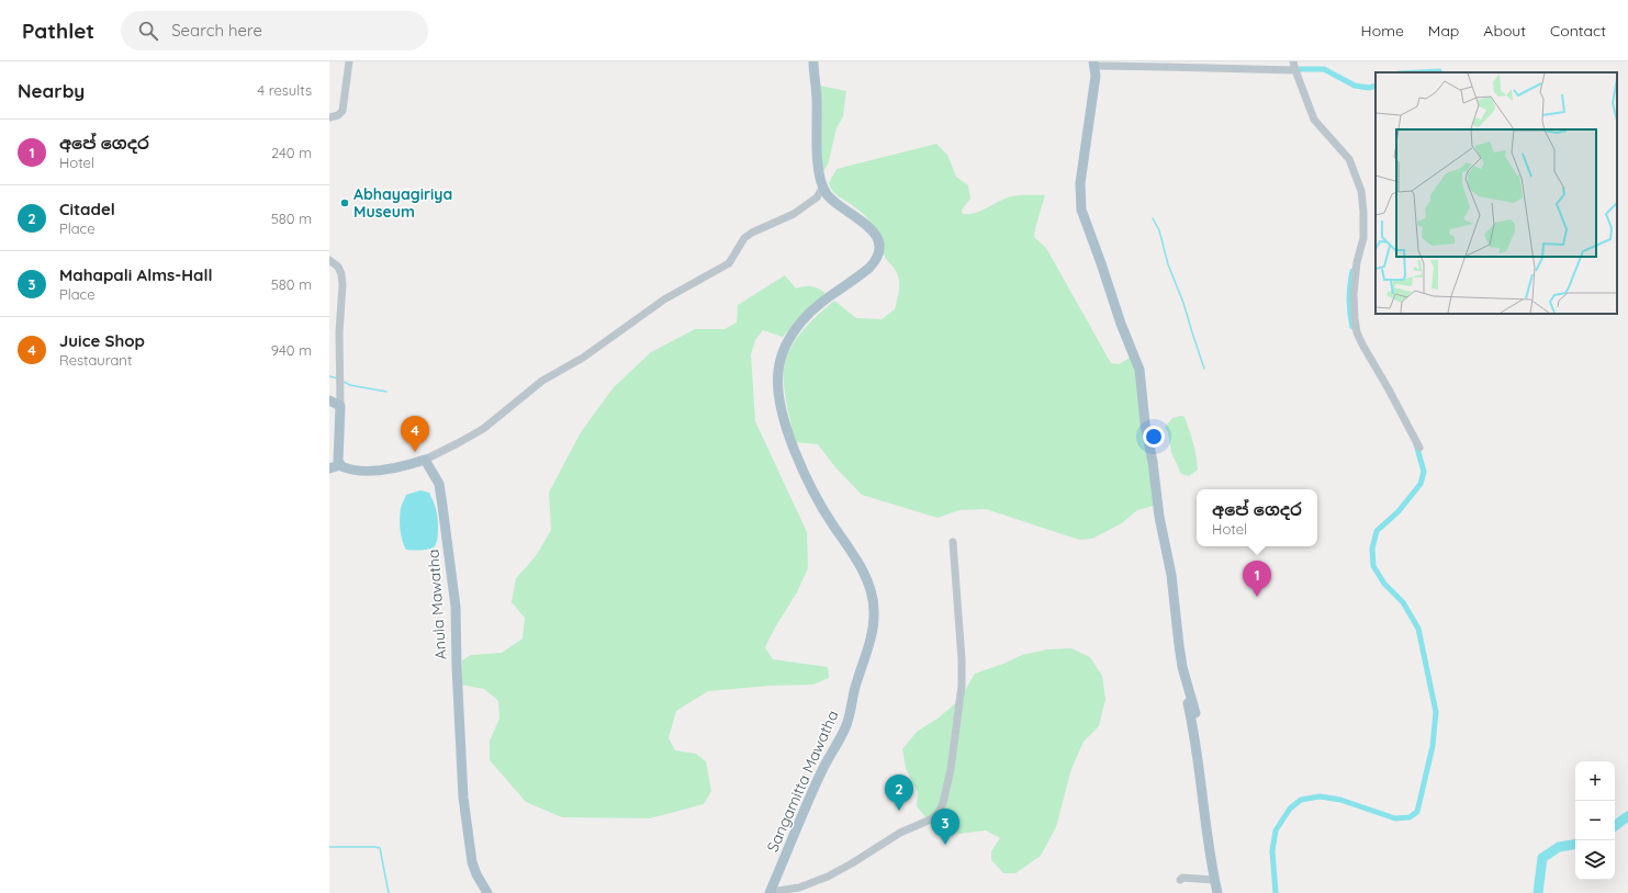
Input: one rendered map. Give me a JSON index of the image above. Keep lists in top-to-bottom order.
{
  "streets": {
    "main road": ["Anula Mawatha", "Sangamitta Mawatha"]
  },
  "places": ["Abhayagiriya Museum"],
  "page": {
    "header": "Pathlet",
    "search": "Search here",
    "nav": [
      "Home",
      "Map",
      "About",
      "Contact"
    ],
    "heading": ["Nearby", "4 results"],
    "list": [
      {
        "mark": "1",
        "name": "අපේ ගෙදර",
        "note": "Hotel",
        "value": "240 m"
      },
      {
        "mark": "2",
        "name": "Citadel",
        "note": "Place",
        "value": "580 m"
      },
      {
        "mark": "3",
        "name": "Mahapali Alms-Hall",
        "note": "Place",
        "value": "580 m"
      },
      {
        "mark": "4",
        "name": "Juice Shop",
        "note": "Restaurant",
        "value": "940 m"
      }
    ],
    "pins": [
      "4",
      "1",
      "2",
      "3"
    ],
    "popup": ["අපේ ගෙදර", "Hotel"],
    "map_buttons": ["+", "−"]
  }
}
